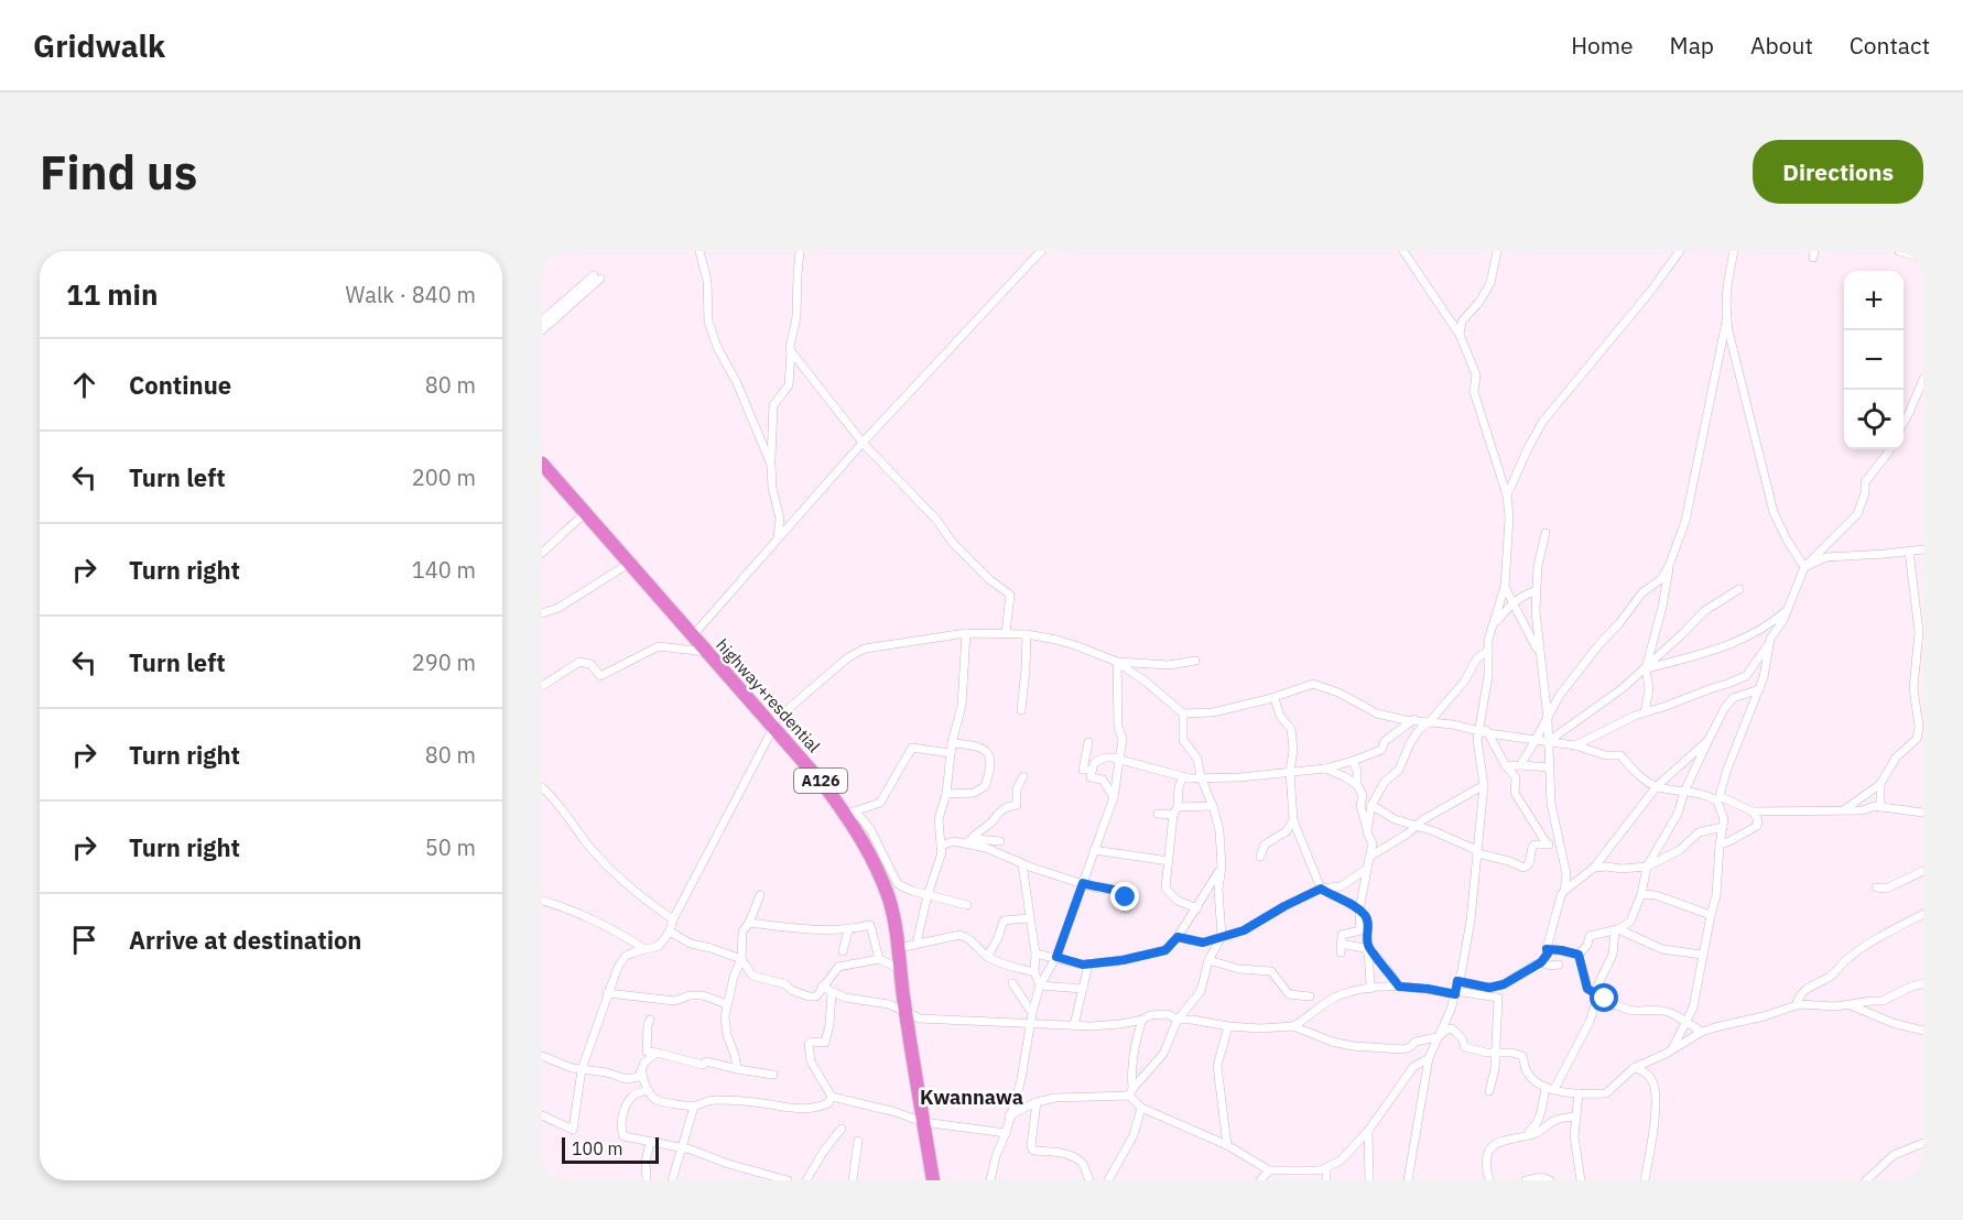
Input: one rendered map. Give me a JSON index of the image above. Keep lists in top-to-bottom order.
{
  "streets": {
    "highway": ["highway+resdential", "A126"]
  },
  "districts": ["Kwannawa"],
  "scale_bar": "100 m",
  "page": {
    "header": "Gridwalk",
    "nav": [
      "Home",
      "Map",
      "About",
      "Contact"
    ],
    "buttons": "Directions",
    "title": "Find us",
    "heading": ["11 min", "Walk · 840 m"],
    "map_buttons": ["+", "−"],
    "list": [
      ["Continue", "80 m"],
      ["Turn left", "200 m"],
      ["Turn right", "140 m"],
      ["Turn left", "290 m"],
      ["Turn right", "80 m"],
      ["Turn right", "50 m"],
      "Arrive at destination"
    ],
    "scale": "100 m"
  }
}
